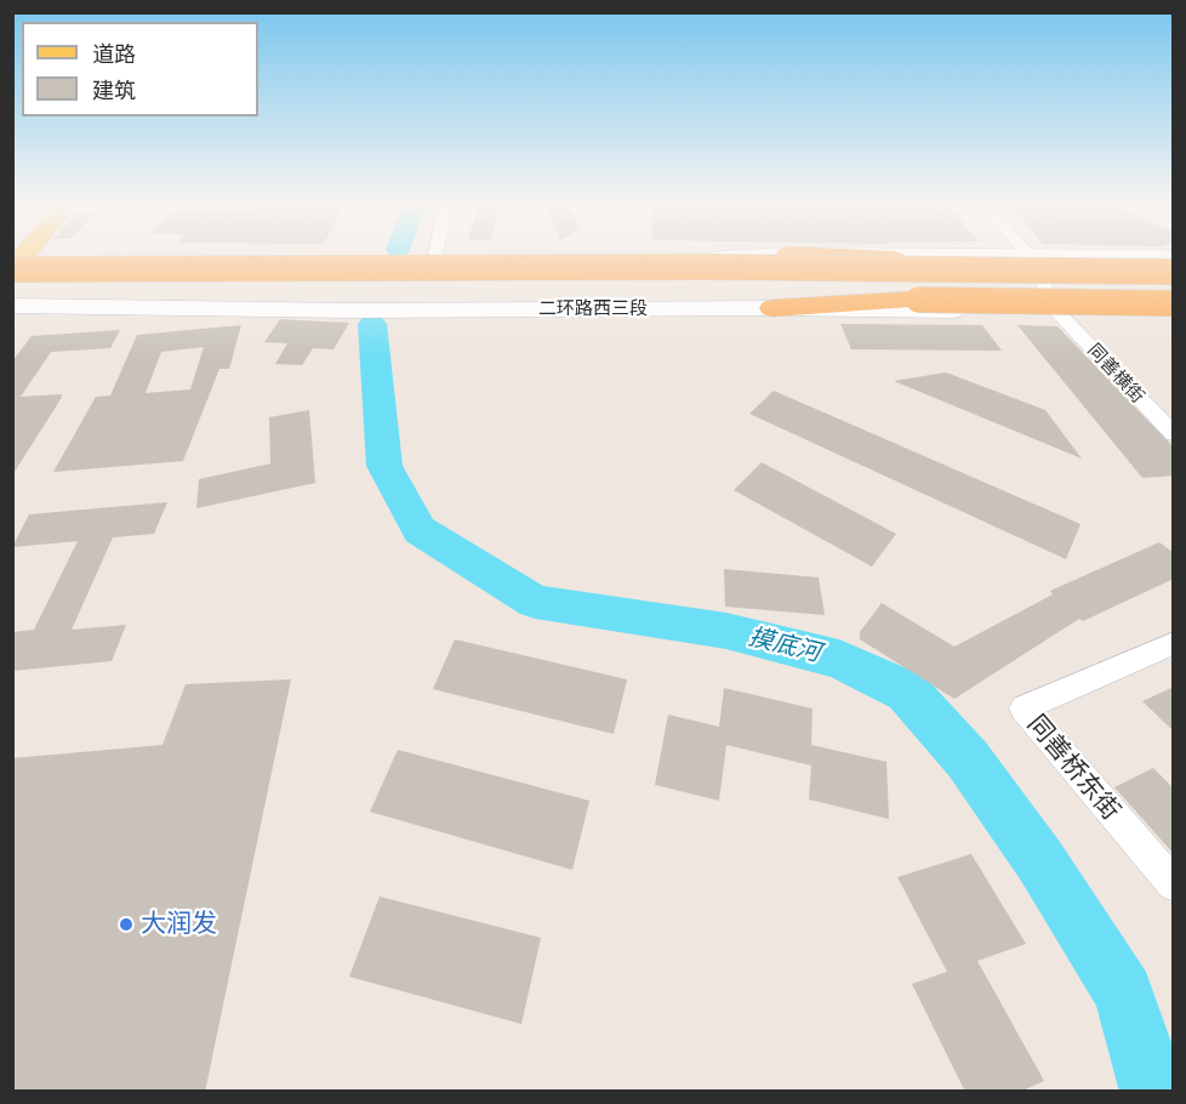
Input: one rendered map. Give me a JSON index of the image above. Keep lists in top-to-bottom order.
{
  "streets": {
    "main road": ["二环路西三段"],
    "street": ["同善横街", "同善桥东街"]
  },
  "crossings": [
    ["二环路西三段", "同善横街"]
  ],
  "water": ["摸底河"],
  "places": ["大润发"],
  "legend": ["道路", "建筑"]
}
